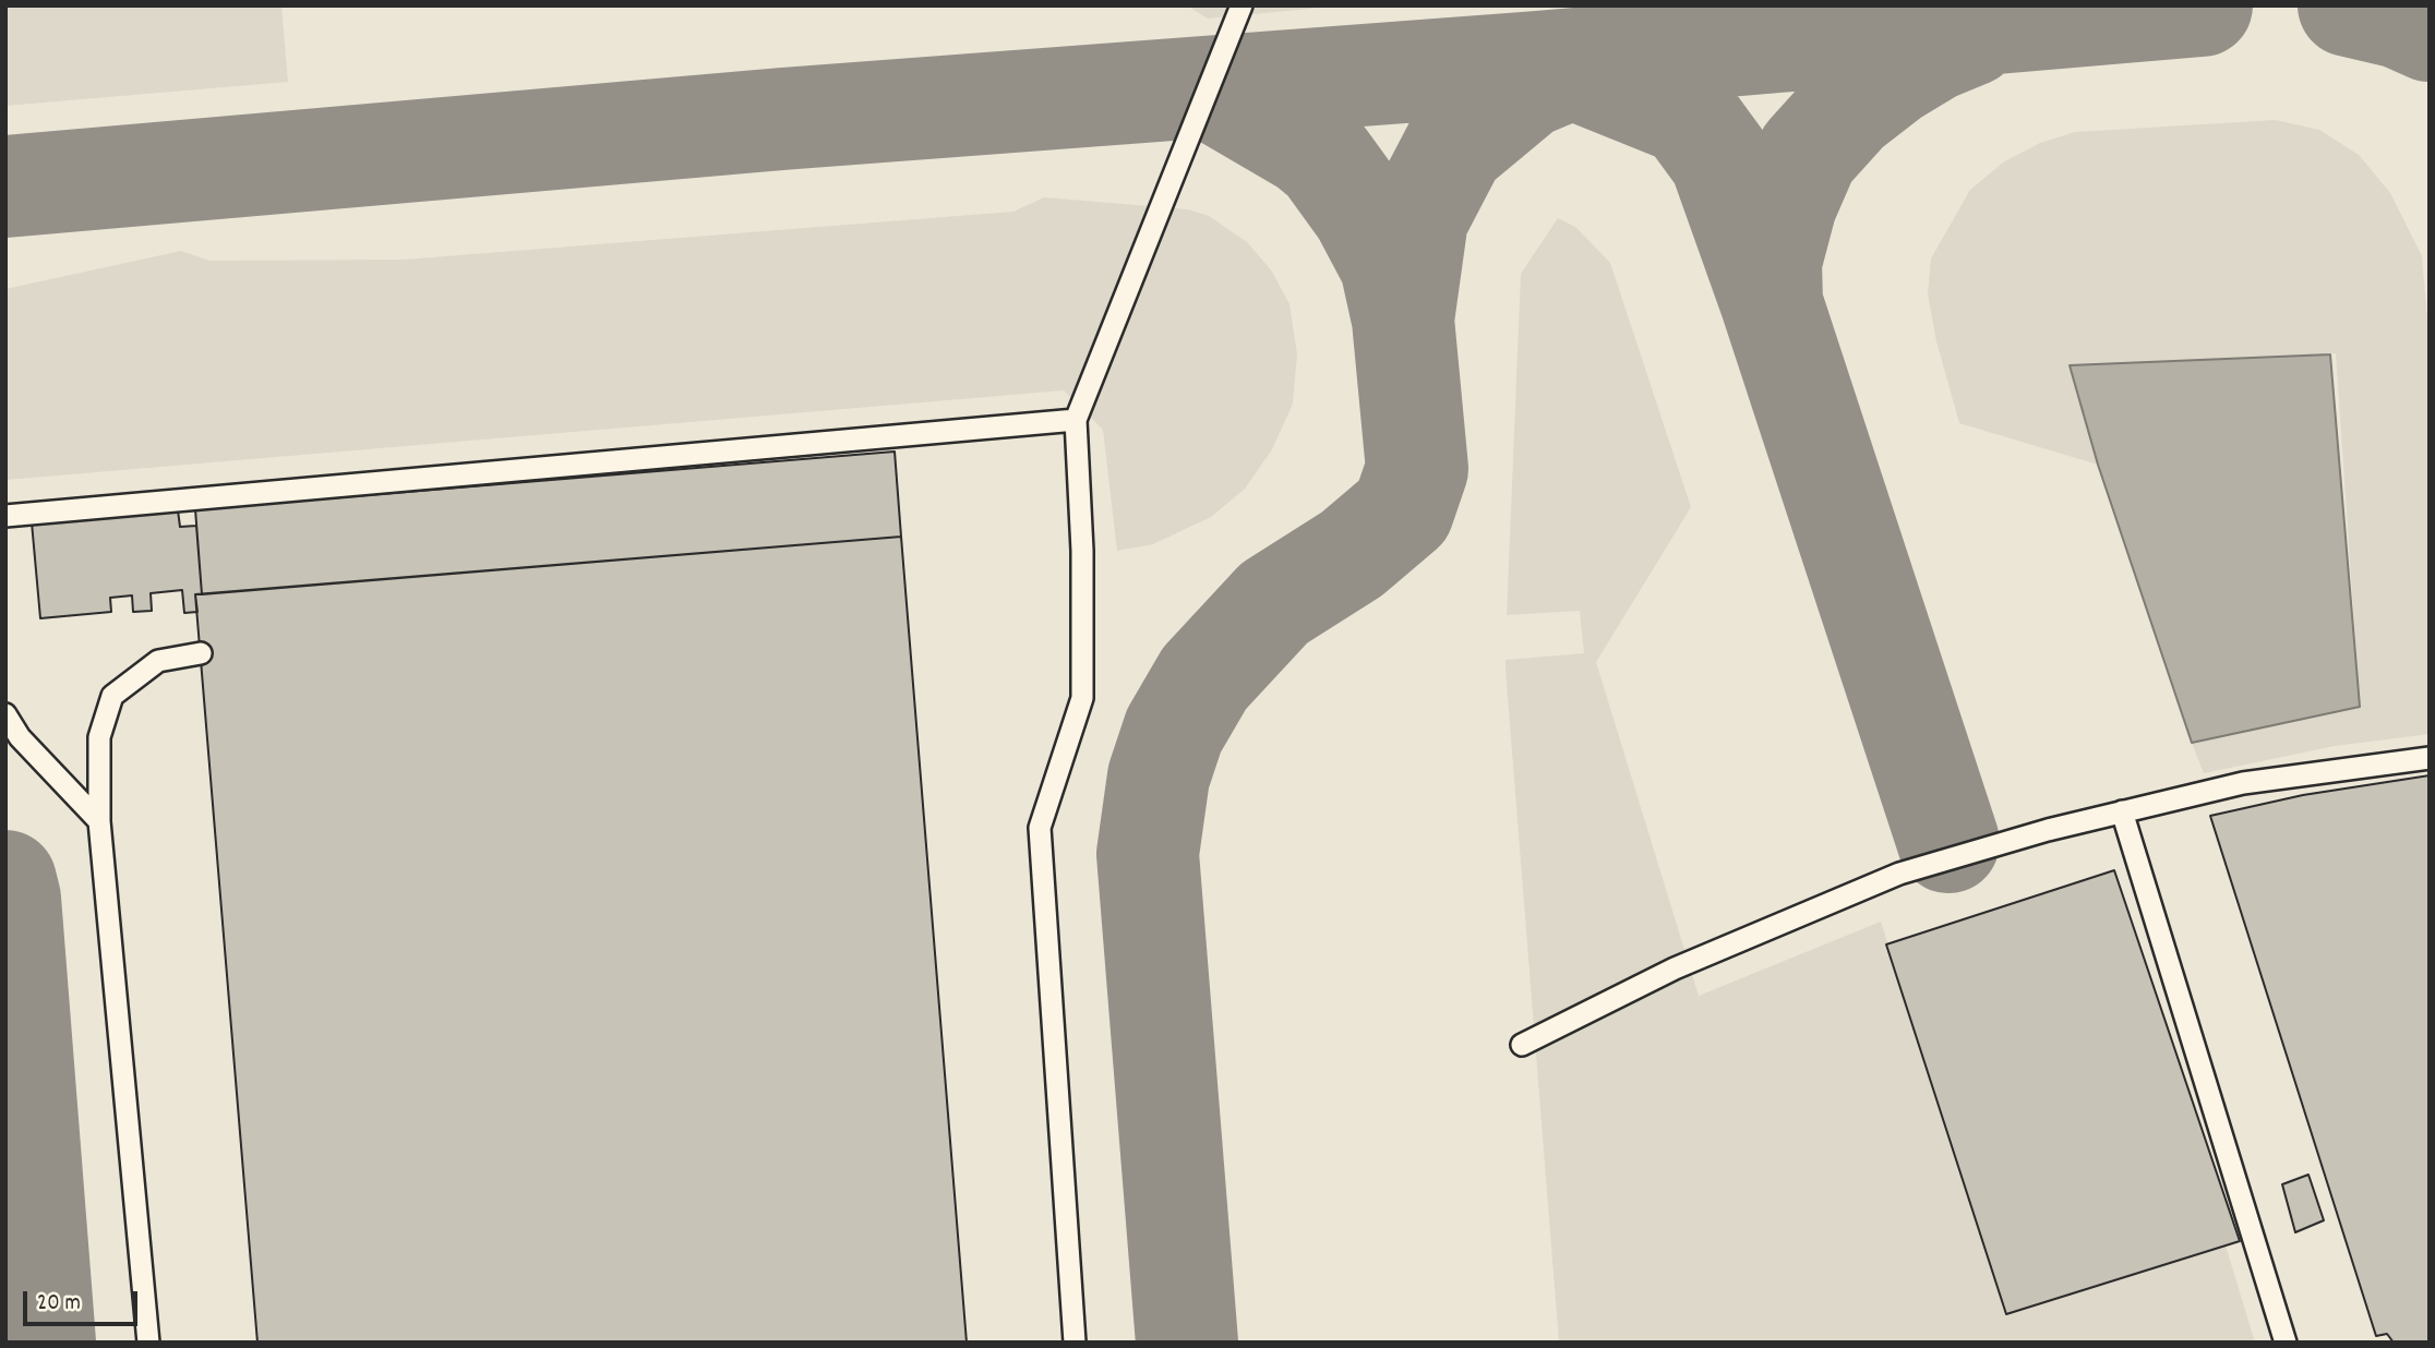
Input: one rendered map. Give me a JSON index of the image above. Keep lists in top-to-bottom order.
{
  "scale_bar": "20 m"
}
